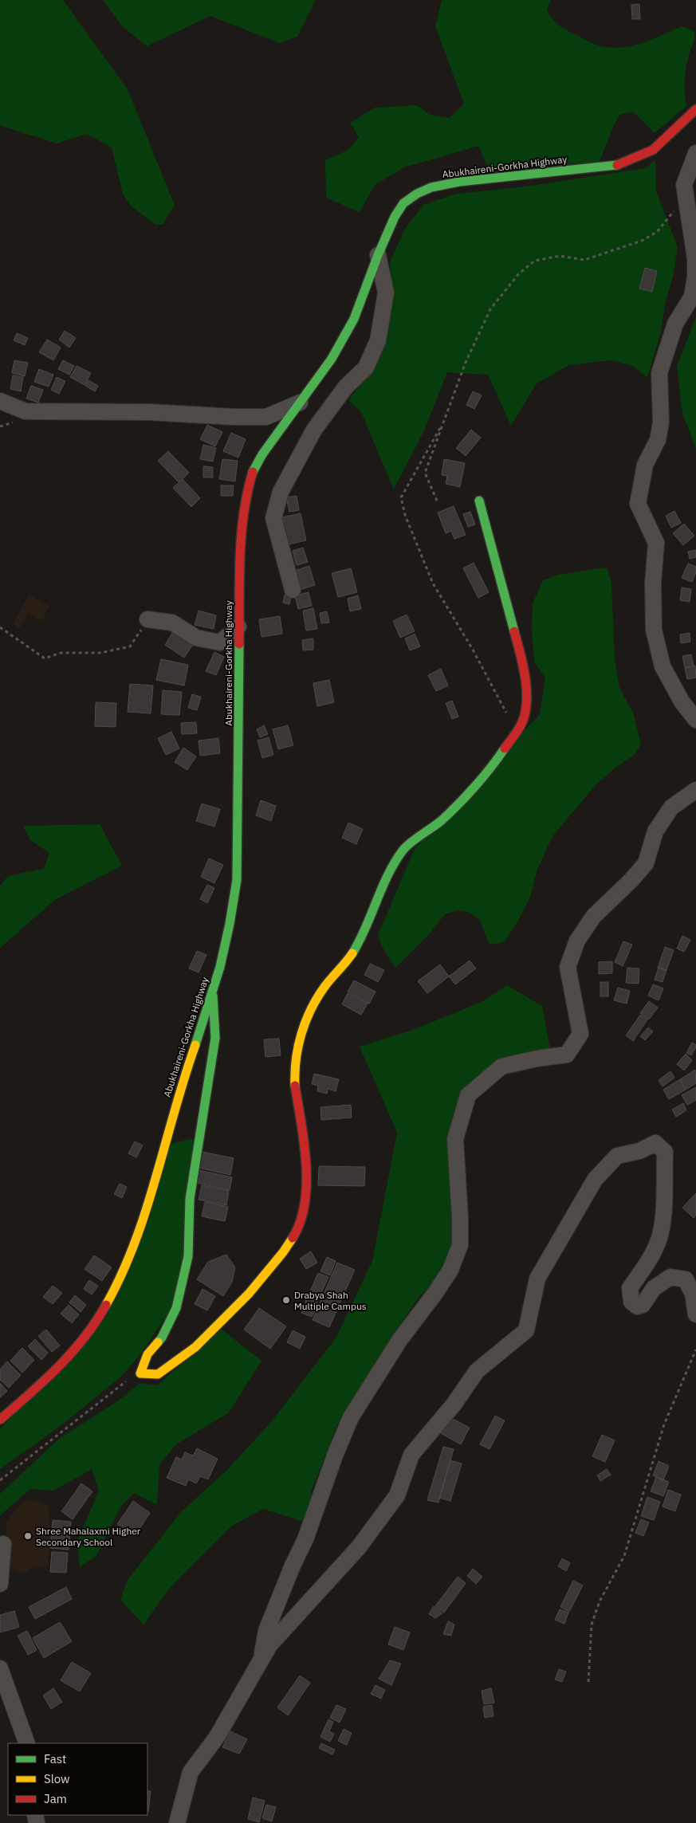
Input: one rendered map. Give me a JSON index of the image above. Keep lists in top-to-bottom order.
{
  "streets": {
    "main road": ["Abukhaireni-Gorkha Highway"]
  },
  "places": ["Drabya Shah Multiple Campus", "Shree Mahalaxmi Higher Secondary School"],
  "legend": ["Fast", "Slow", "Jam"]
}
